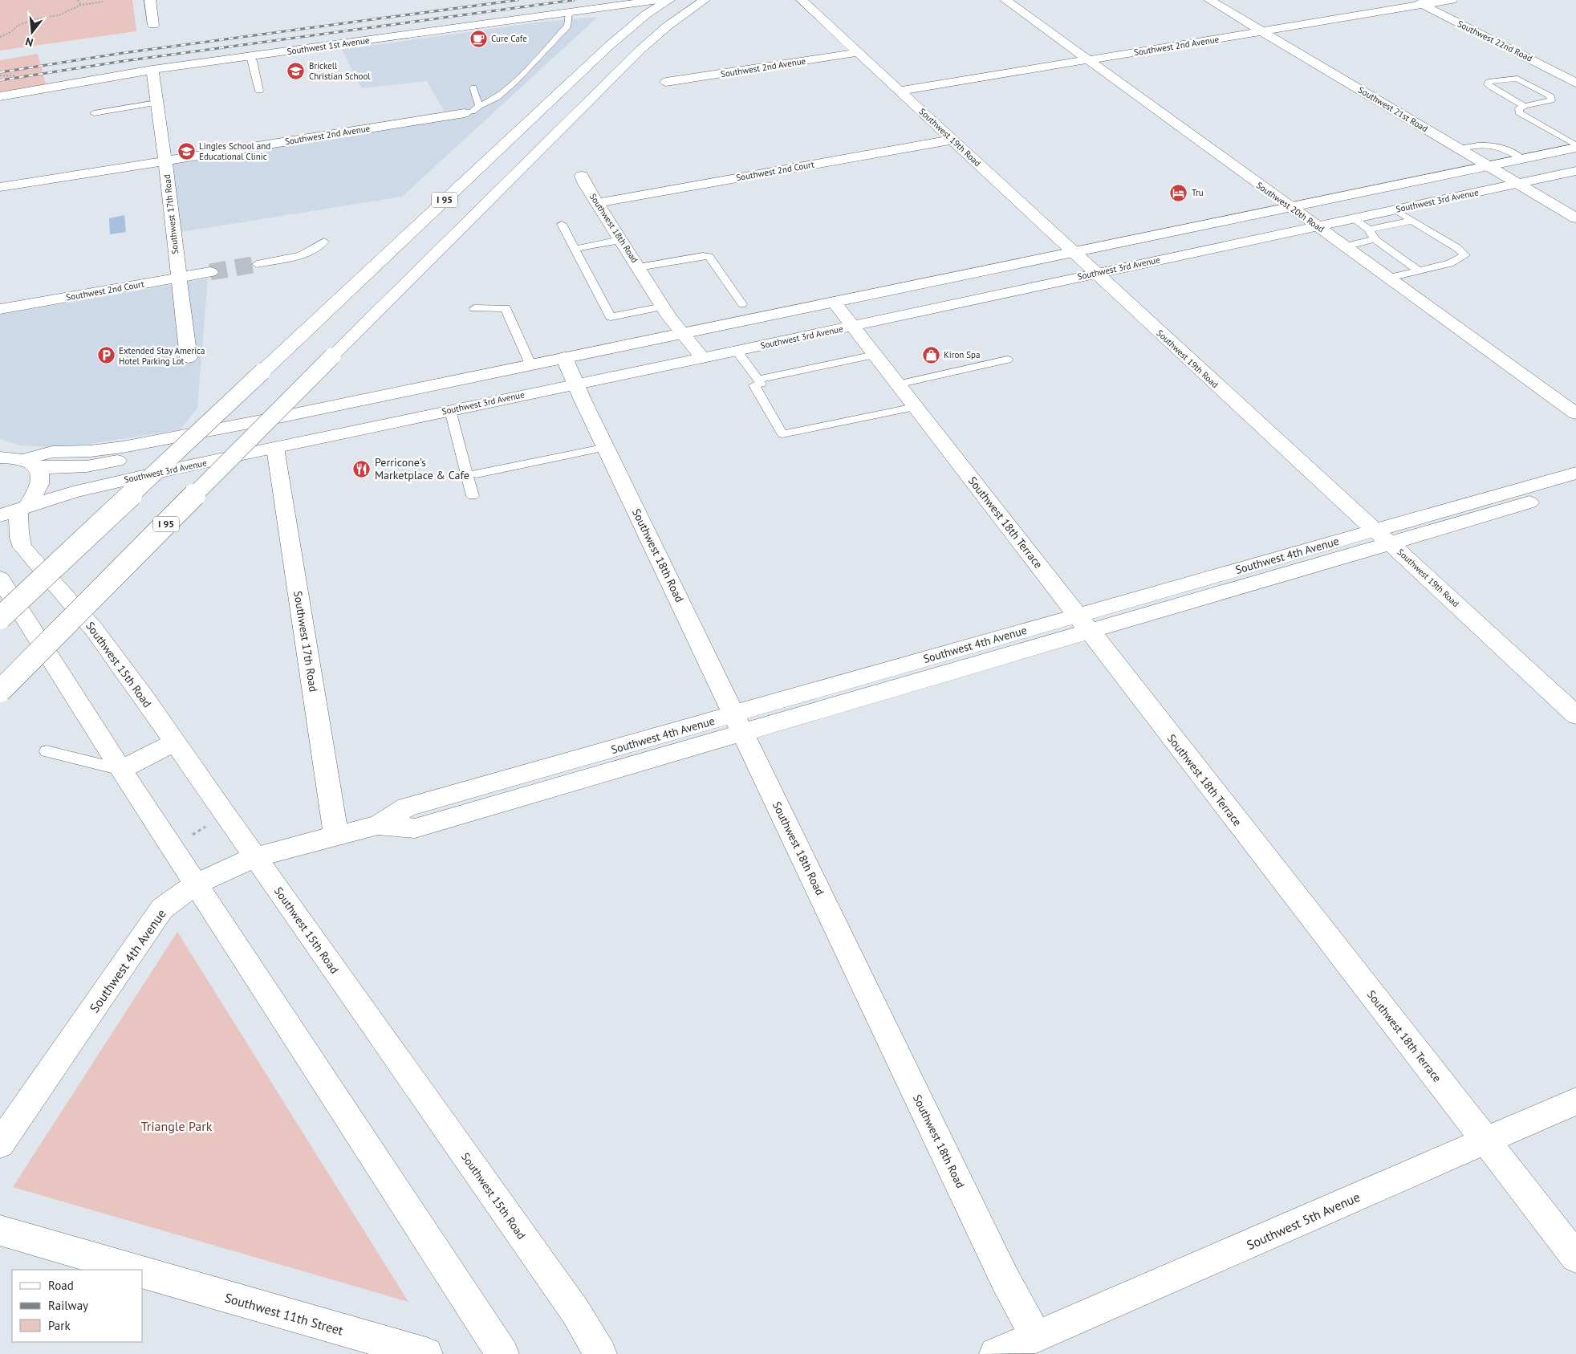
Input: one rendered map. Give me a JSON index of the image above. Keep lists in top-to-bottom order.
{
  "streets": {
    "main road": [
      "Southwest 22nd Road",
      "Southwest 1st Avenue",
      "Southwest 2nd Avenue",
      "Southwest 21st Road",
      "Southwest 19th Road",
      "Southwest 2nd Court",
      "I 95",
      "Southwest 3rd Avenue",
      "Southwest 20th Road",
      "Southwest 17th Road",
      "Southwest 18th Road",
      "Southwest 18th Terrace",
      "Southwest 4th Avenue",
      "Southwest 15th Road",
      "Southwest 5th Avenue",
      "Southwest 11th Street"
    ]
  },
  "crossings": [
    ["Southwest 22nd Road", "Southwest 2nd Avenue"],
    ["Southwest 1st Avenue", "Southwest 17th Road"],
    ["Southwest 2nd Avenue", "Southwest 21st Road"],
    ["Southwest 2nd Avenue", "Southwest 19th Road"],
    ["Southwest 2nd Avenue", "Southwest 20th Road"],
    ["Southwest 2nd Avenue", "Southwest 17th Road"],
    ["Southwest 21st Road", "Southwest 3rd Avenue"],
    ["Southwest 19th Road", "Southwest 2nd Court"],
    ["Southwest 19th Road", "Southwest 3rd Avenue"],
    ["Southwest 19th Road", "Southwest 4th Avenue"],
    ["Southwest 2nd Court", "Southwest 17th Road"],
    ["Southwest 2nd Court", "Southwest 18th Road"],
    ["Southwest 3rd Avenue", "Southwest 20th Road"],
    ["Southwest 3rd Avenue", "Southwest 17th Road"],
    ["Southwest 3rd Avenue", "Southwest 18th Road"],
    ["Southwest 3rd Avenue", "Southwest 18th Terrace"],
    ["Southwest 3rd Avenue", "Southwest 15th Road"],
    ["Southwest 17th Road", "Southwest 4th Avenue"],
    ["Southwest 18th Road", "Southwest 4th Avenue"],
    ["Southwest 18th Road", "Southwest 5th Avenue"],
    ["Southwest 18th Terrace", "Southwest 4th Avenue"],
    ["Southwest 18th Terrace", "Southwest 5th Avenue"],
    ["Southwest 4th Avenue", "Southwest 15th Road"]
  ],
  "parks": ["Triangle Park"],
  "places": {
    "cafe": ["Cure Cafe"],
    "school or university": ["Brickell Christian School", "Lingles School and Educational Clinic"],
    "hotel": ["Tru"],
    "shop": ["Kiron Spa"],
    "parking": ["Extended Stay America Hotel Parking Lot"],
    "restaurant": ["Perricone's Marketplace & Cafe"]
  },
  "legend": ["Road", "Railway", "Park"],
  "north": "bottom"
}
